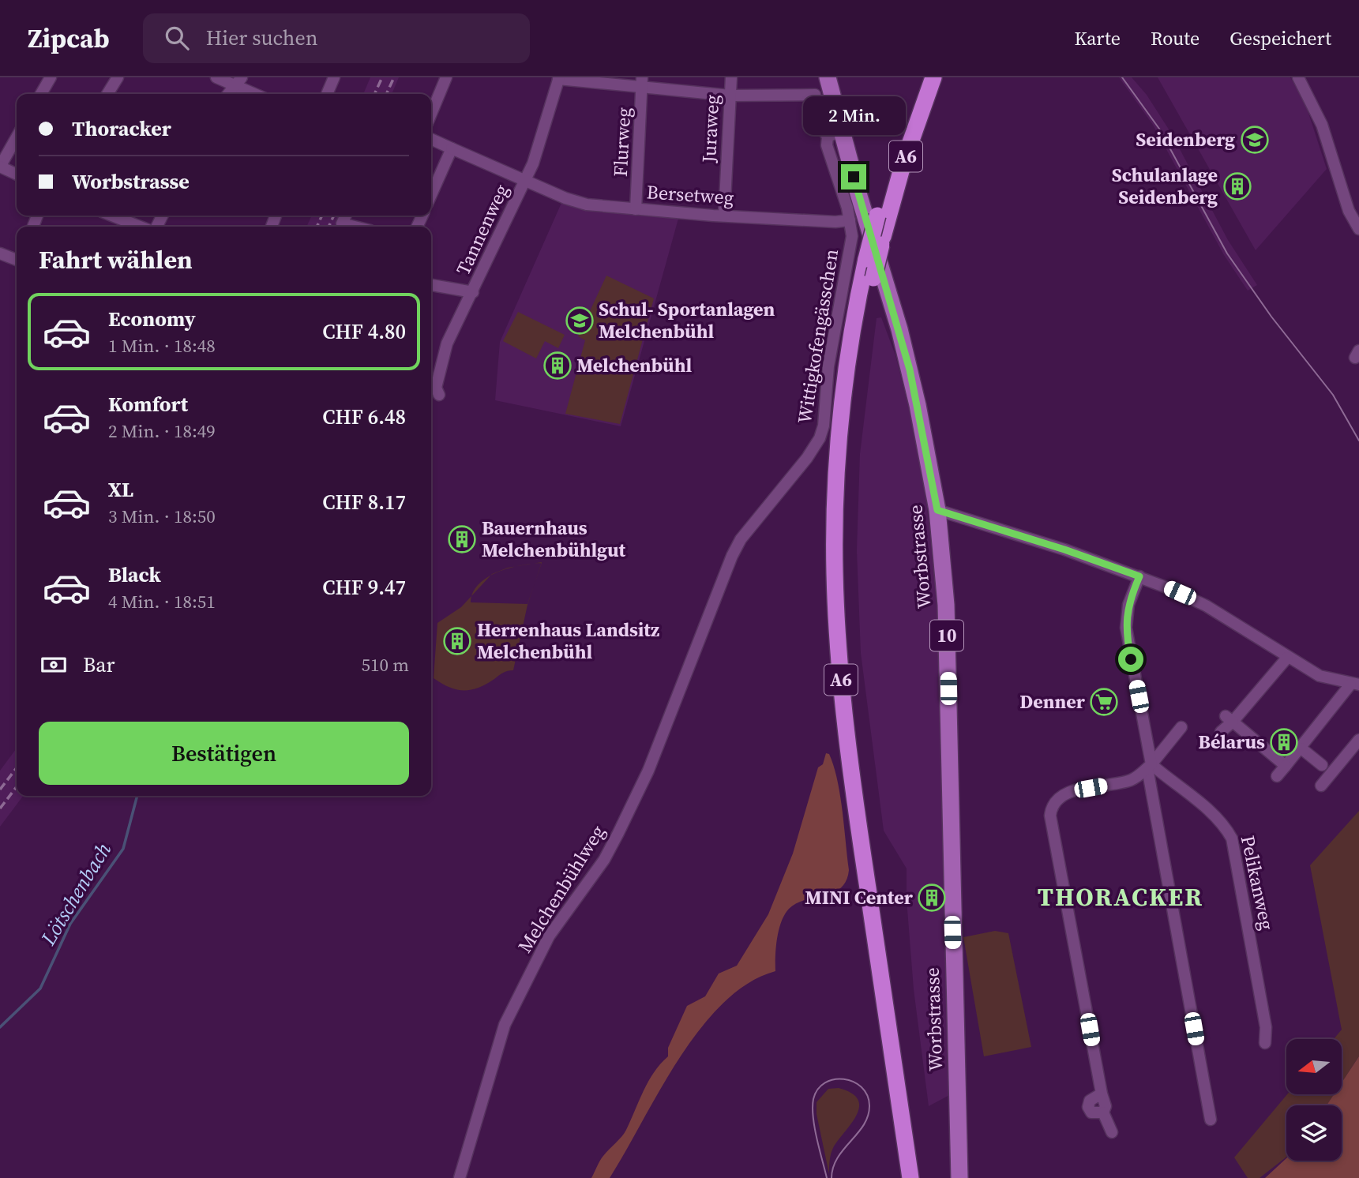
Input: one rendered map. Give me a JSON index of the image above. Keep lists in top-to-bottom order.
{
  "streets": {
    "highway": ["A6"],
    "main road": ["Worbstrasse", "10"],
    "street": [
      "Juraweg",
      "Flurweg",
      "Bersetweg",
      "Tannenweg",
      "Wittigkofengässchen",
      "Pelikanweg",
      "Melchenbühlweg"
    ]
  },
  "crossings": [
    ["Juraweg", "Bersetweg"],
    ["Flurweg", "Bersetweg"],
    ["Bersetweg", "Tannenweg"],
    ["Bersetweg", "Wittigkofengässchen"],
    ["Wittigkofengässchen", "Melchenbühlweg"]
  ],
  "districts": ["THORACKER"],
  "water": ["Lötschenbach"],
  "places": {
    "school or university": ["Seidenberg", "Schul- Sportanlagen Melchenbühl"],
    "building": [
      "Schulanlage Seidenberg",
      "Melchenbühl",
      "Bauernhaus Melchenbühlgut",
      "Herrenhaus Landsitz Melchenbühl",
      "Bélarus",
      "MINI Center"
    ],
    "supermarket": ["Denner"]
  },
  "north": "left",
  "page": {
    "header": "Zipcab",
    "search": "Hier suchen",
    "nav": ["Karte", "Route", "Gespeichert"],
    "banner": ["Thoracker", "Worbstrasse"],
    "bubble": "2 Min.",
    "heading": "Fahrt wählen",
    "list": [
      {
        "name": "Economy",
        "note": "1 Min. · 18:48",
        "value": "CHF 4.80"
      },
      {
        "name": "Komfort",
        "note": "2 Min. · 18:49",
        "value": "CHF 6.48"
      },
      {
        "name": "XL",
        "note": "3 Min. · 18:50",
        "value": "CHF 8.17"
      },
      {
        "name": "Black",
        "note": "4 Min. · 18:51",
        "value": "CHF 9.47"
      }
    ],
    "pay": ["Bar", "510 m"],
    "buttons": "Bestätigen"
  }
}
